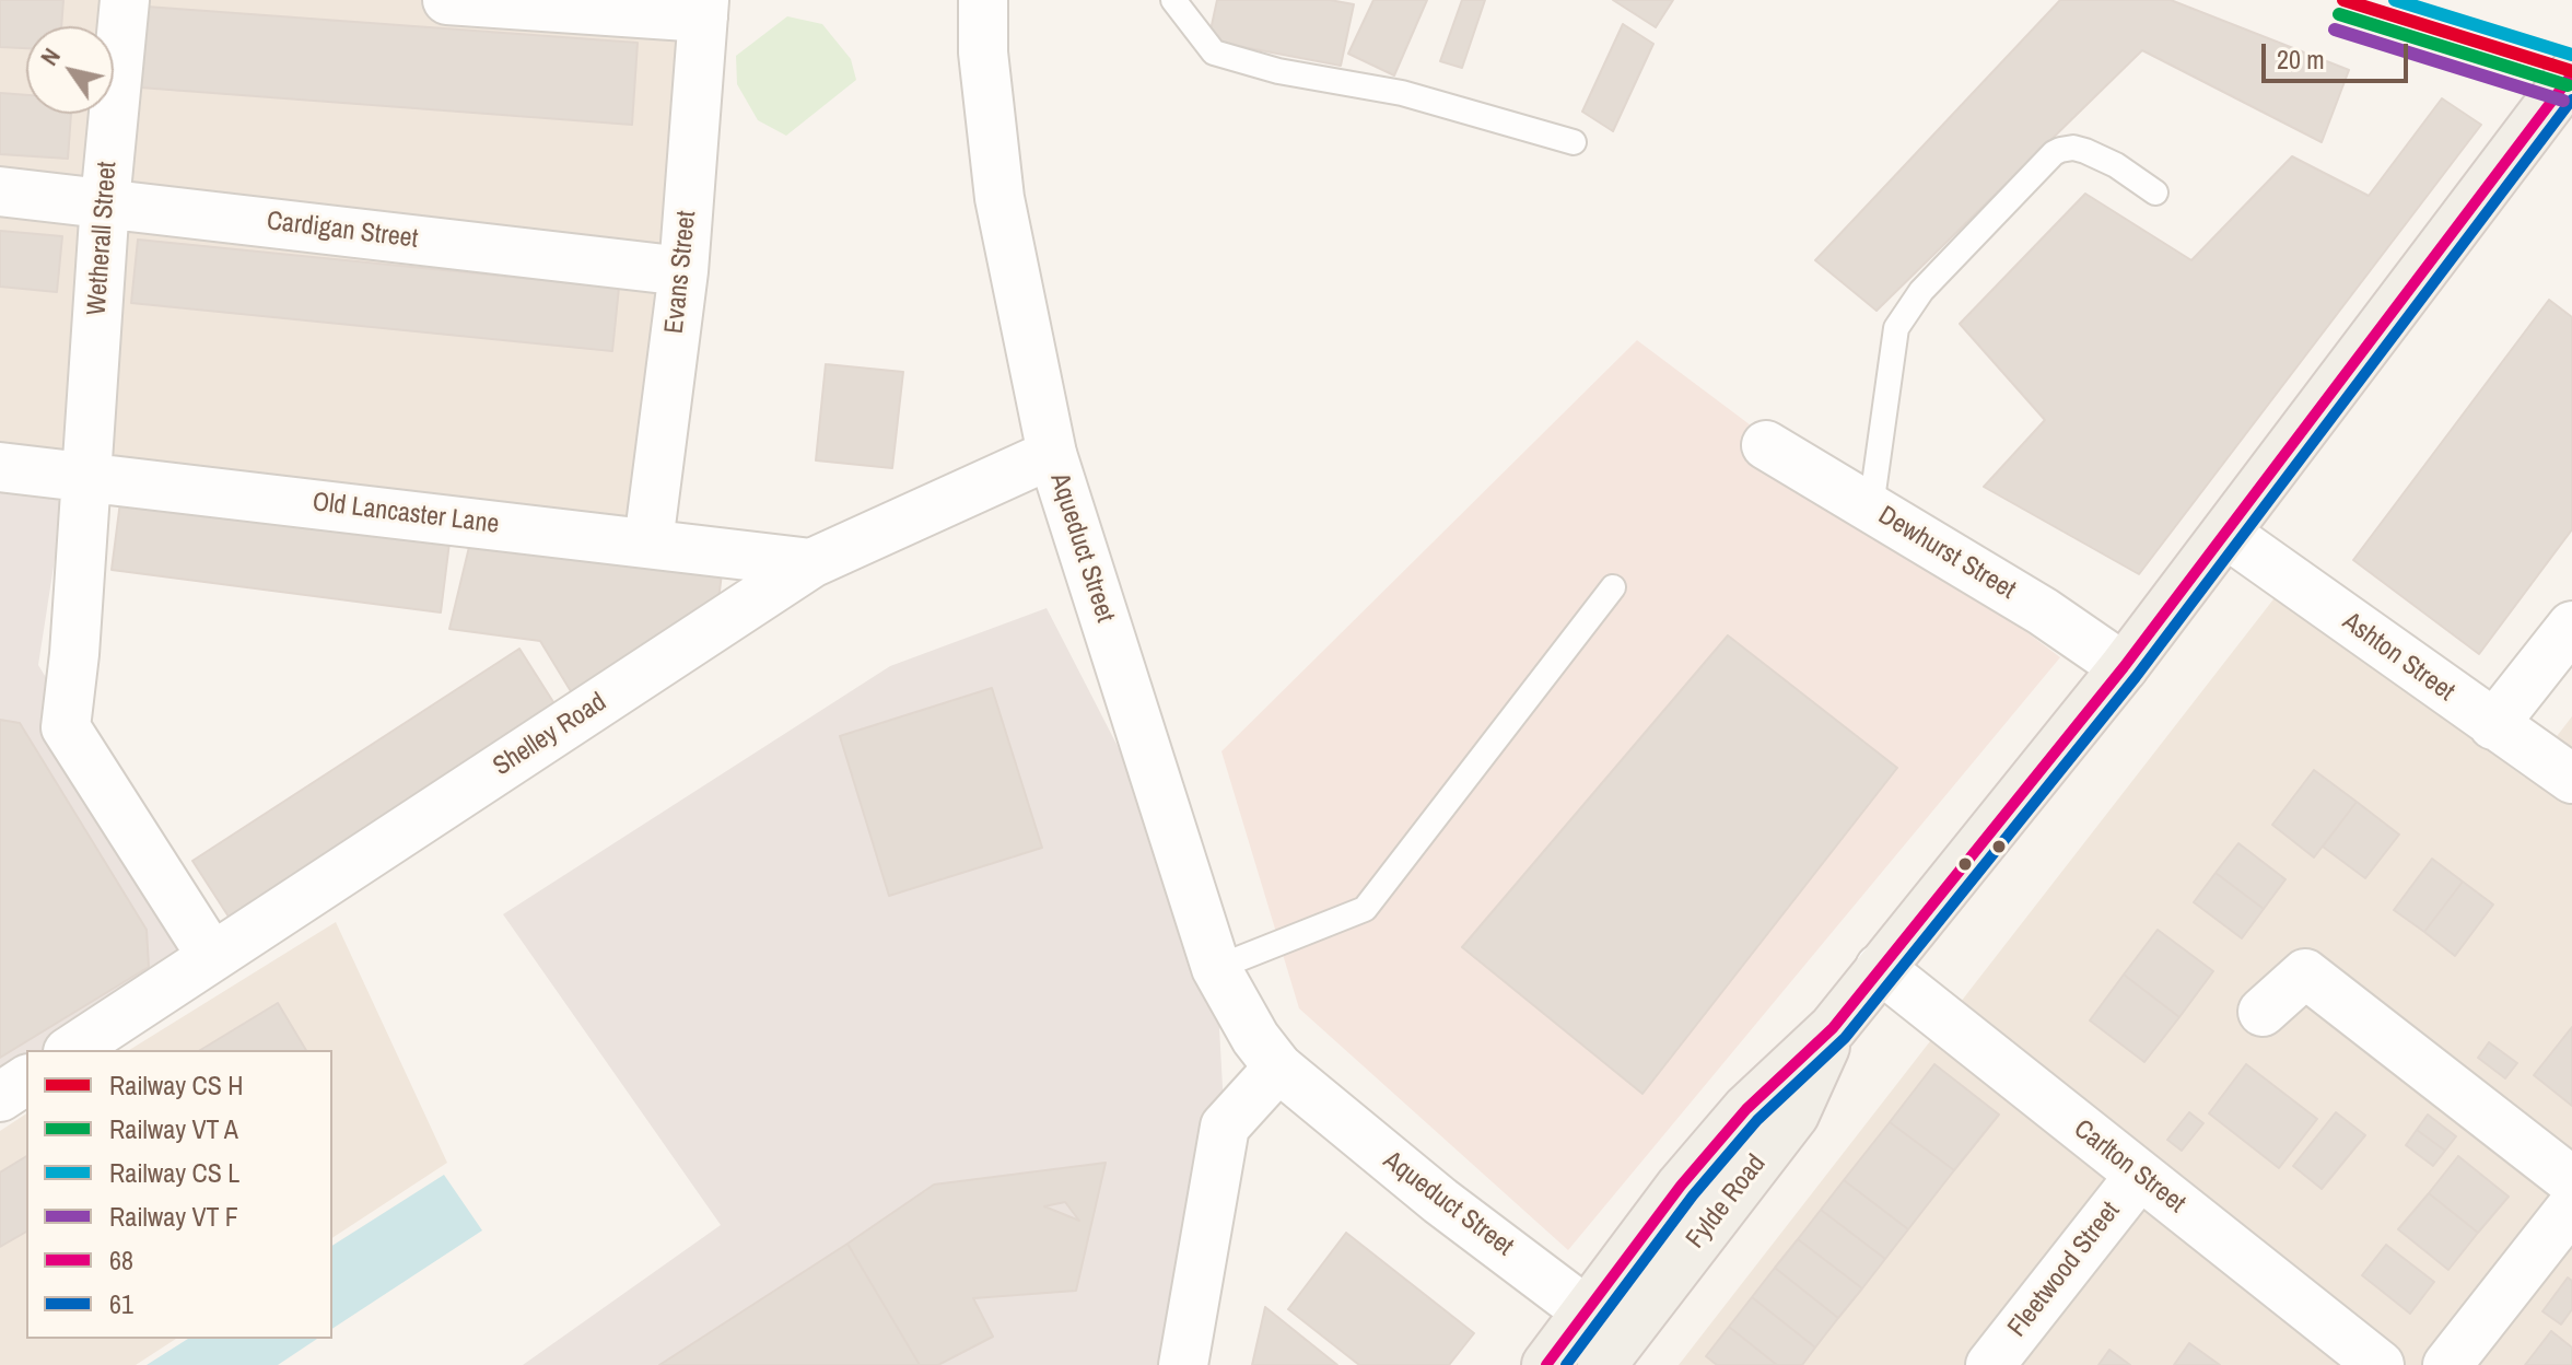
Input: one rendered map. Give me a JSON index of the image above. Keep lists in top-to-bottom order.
{
  "streets": {
    "main road": ["Fylde Road"],
    "street": [
      "Cardigan Street",
      "Wetherall Street",
      "Evans Street",
      "Old Lancaster Lane",
      "Aqueduct Street",
      "Dewhurst Street",
      "Ashton Street",
      "Shelley Road",
      "Carlton Street",
      "Fleetwood Street"
    ]
  },
  "crossings": [
    ["Cardigan Street", "Wetherall Street"],
    ["Cardigan Street", "Evans Street"],
    ["Wetherall Street", "Old Lancaster Lane"],
    ["Wetherall Street", "Shelley Road"],
    ["Evans Street", "Old Lancaster Lane"],
    ["Old Lancaster Lane", "Shelley Road"],
    ["Aqueduct Street", "Shelley Road"],
    ["Aqueduct Street", "Fylde Road"],
    ["Dewhurst Street", "Fylde Road"],
    ["Ashton Street", "Fylde Road"],
    ["Carlton Street", "Fylde Road"],
    ["Carlton Street", "Fleetwood Street"]
  ],
  "lines": ["transit line 68", "transit line 61"],
  "legend": [
    "Railway CS H",
    "Railway VT A",
    "Railway CS L",
    "Railway VT F",
    "68",
    "61"
  ],
  "scale_bar": "20 m",
  "north": "top left"
}
